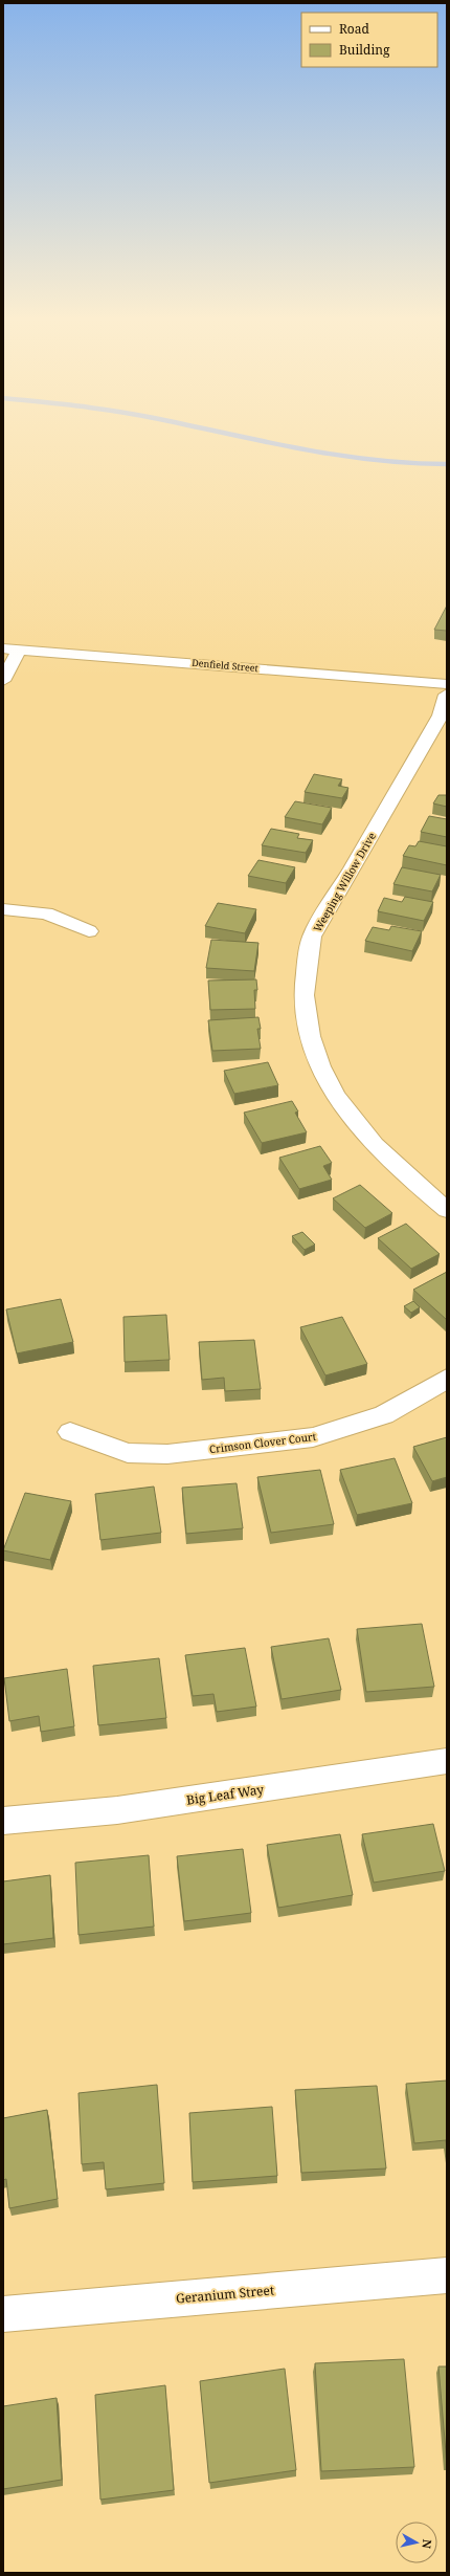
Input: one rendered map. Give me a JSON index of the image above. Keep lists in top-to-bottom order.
{
  "streets": {
    "street": [
      "Denfield Street",
      "Weeping Willow Drive",
      "Crimson Clover Court",
      "Big Leaf Way",
      "Geranium Street"
    ]
  },
  "legend": ["Road", "Building"],
  "north": "right"
}
